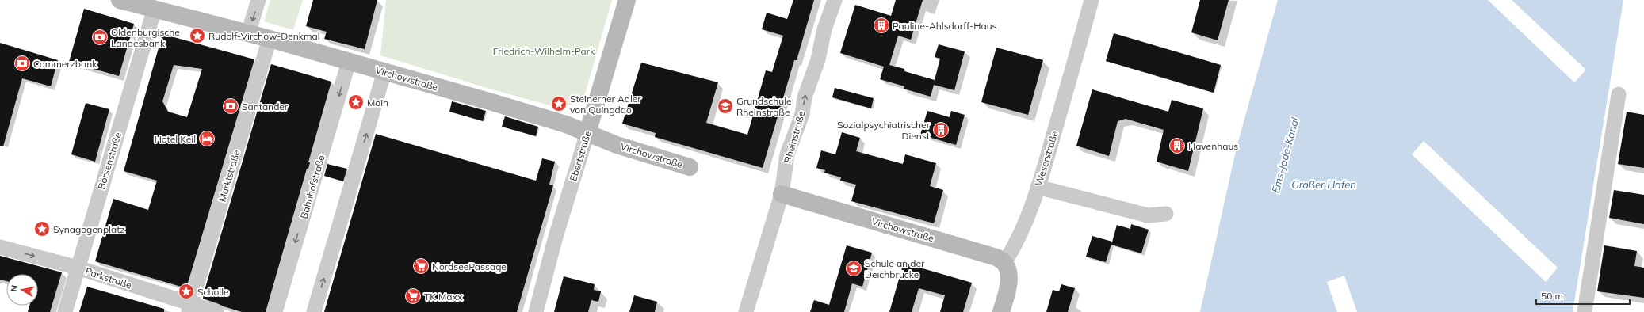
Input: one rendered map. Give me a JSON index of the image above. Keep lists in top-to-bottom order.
{
  "streets": {
    "street": [
      "Virchowstraße",
      "Rheinstraße",
      "Ebertstraße",
      "Weserstraße",
      "Börsenstraße",
      "Marktstraße",
      "Bahnhofstraße",
      "Parkstraße"
    ]
  },
  "crossings": [
    ["Virchowstraße", "Rheinstraße"],
    ["Virchowstraße", "Ebertstraße"],
    ["Virchowstraße", "Weserstraße"],
    ["Virchowstraße", "Börsenstraße"],
    ["Virchowstraße", "Marktstraße"],
    ["Virchowstraße", "Bahnhofstraße"],
    ["Börsenstraße", "Parkstraße"],
    ["Marktstraße", "Parkstraße"]
  ],
  "one_way": ["Rheinstraße", "Parkstraße"],
  "water": ["Ems-Jade-Kanal", "Großer Hafen"],
  "parks": ["Friedrich-Wilhelm-Park"],
  "places": {
    "building": ["Pauline-Ahlsdorff-Haus", "Sozialpsychiatrischer Dienst", "Havenhaus"],
    "place": [
      "Rudolf-Virchow-Denkmal",
      "Moin",
      "Steinerner Adler von Quingdao",
      "Synagogenplatz",
      "Scholle"
    ],
    "bank": ["Oldenburgische Landesbank", "Commerzbank", "Santander"],
    "school or university": ["Grundschule Rheinstraße", "Schule an der Deichbrücke"],
    "hotel": ["Hotel Keil"],
    "supermarket": ["NordseePassage", "TK Maxx"]
  },
  "scale_bar": "50 m",
  "north": "left"
}
